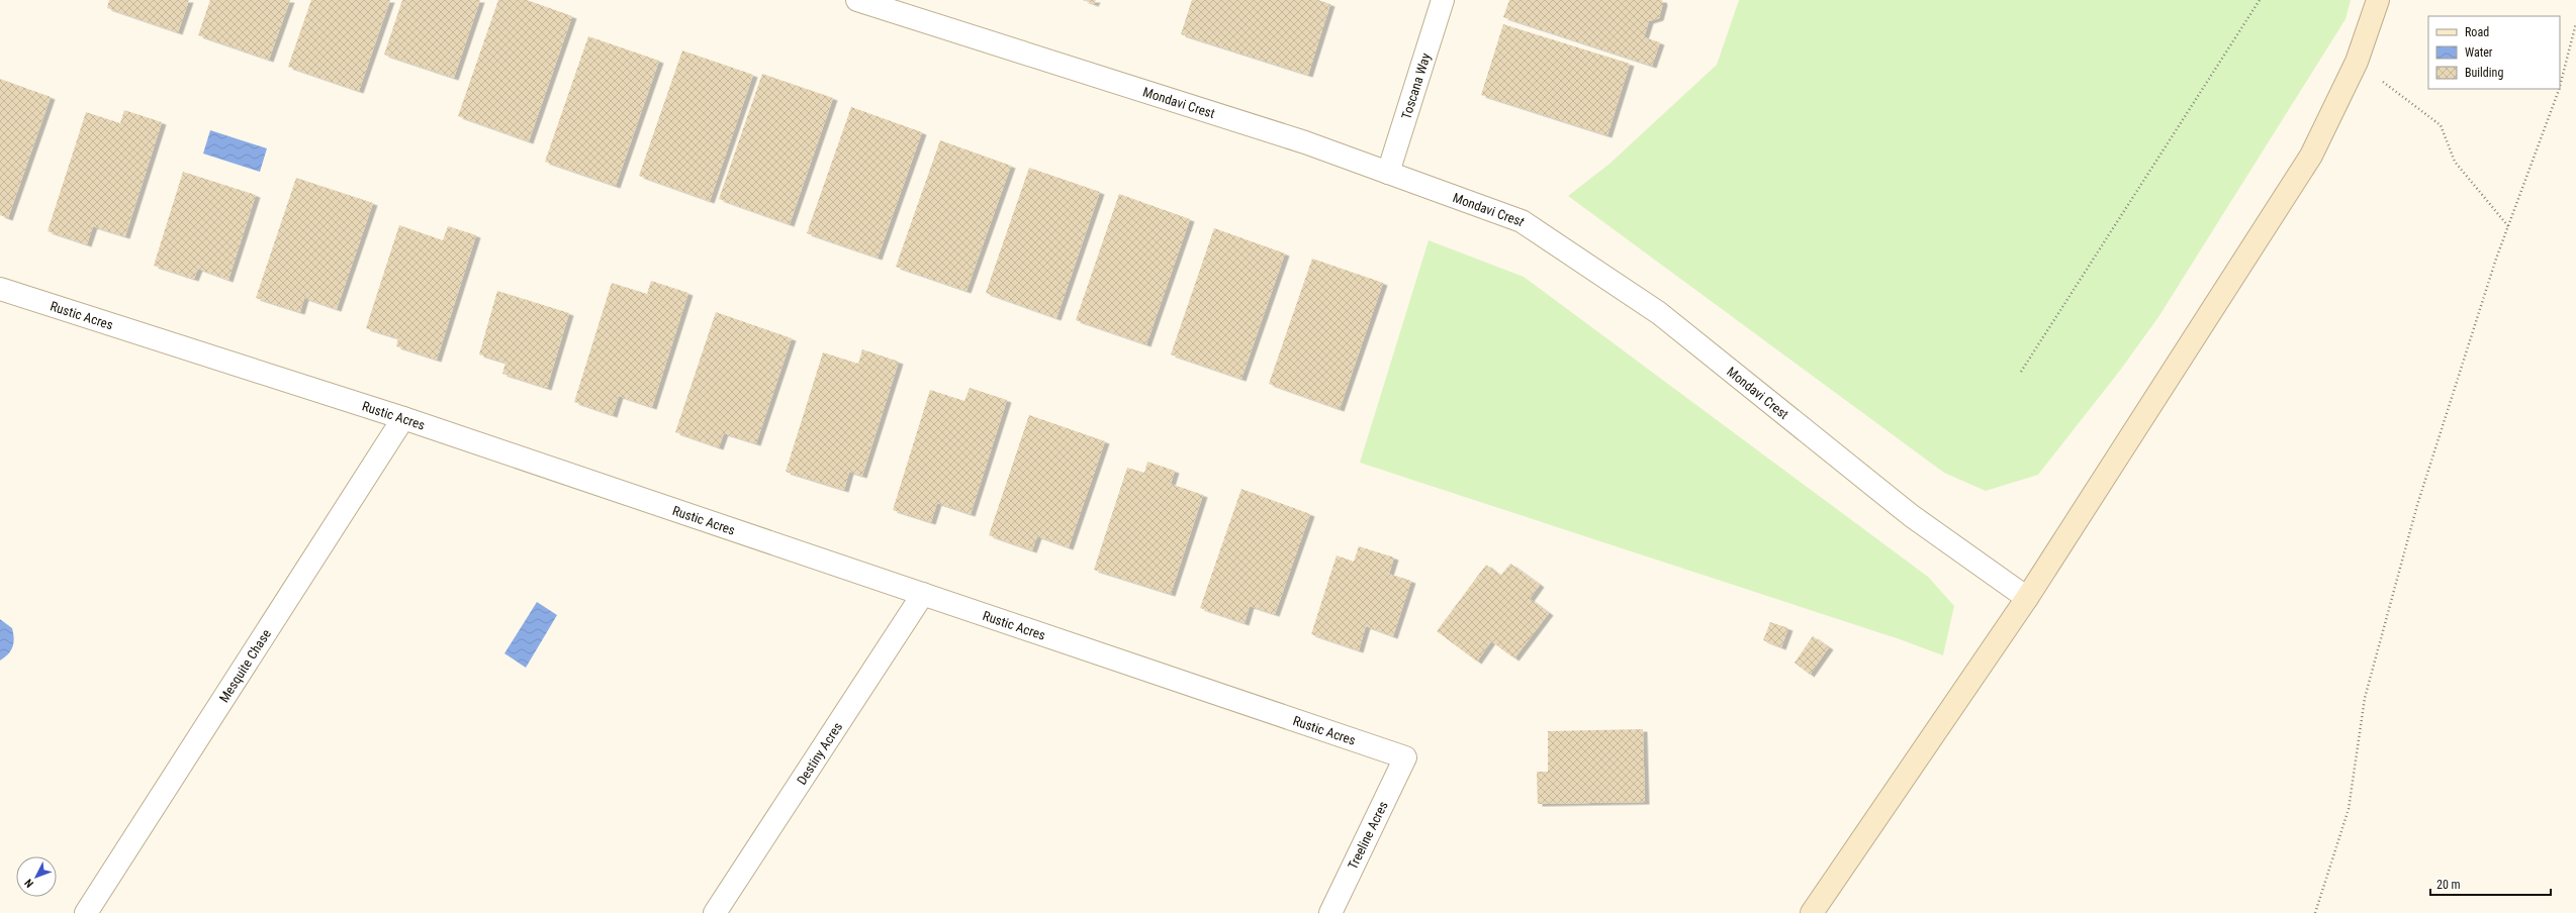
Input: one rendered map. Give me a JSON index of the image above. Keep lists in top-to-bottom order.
{
  "streets": {
    "street": [
      "Toscana Way",
      "Mondavi Crest",
      "Rustic Acres",
      "Mesquite Chase",
      "Destiny Acres",
      "Treeline Acres"
    ]
  },
  "crossings": [
    ["Toscana Way", "Mondavi Crest"],
    ["Rustic Acres", "Mesquite Chase"],
    ["Rustic Acres", "Destiny Acres"],
    ["Rustic Acres", "Treeline Acres"]
  ],
  "legend": ["Road", "Water", "Building"],
  "scale_bar": "20 m",
  "north": "bottom left"
}
